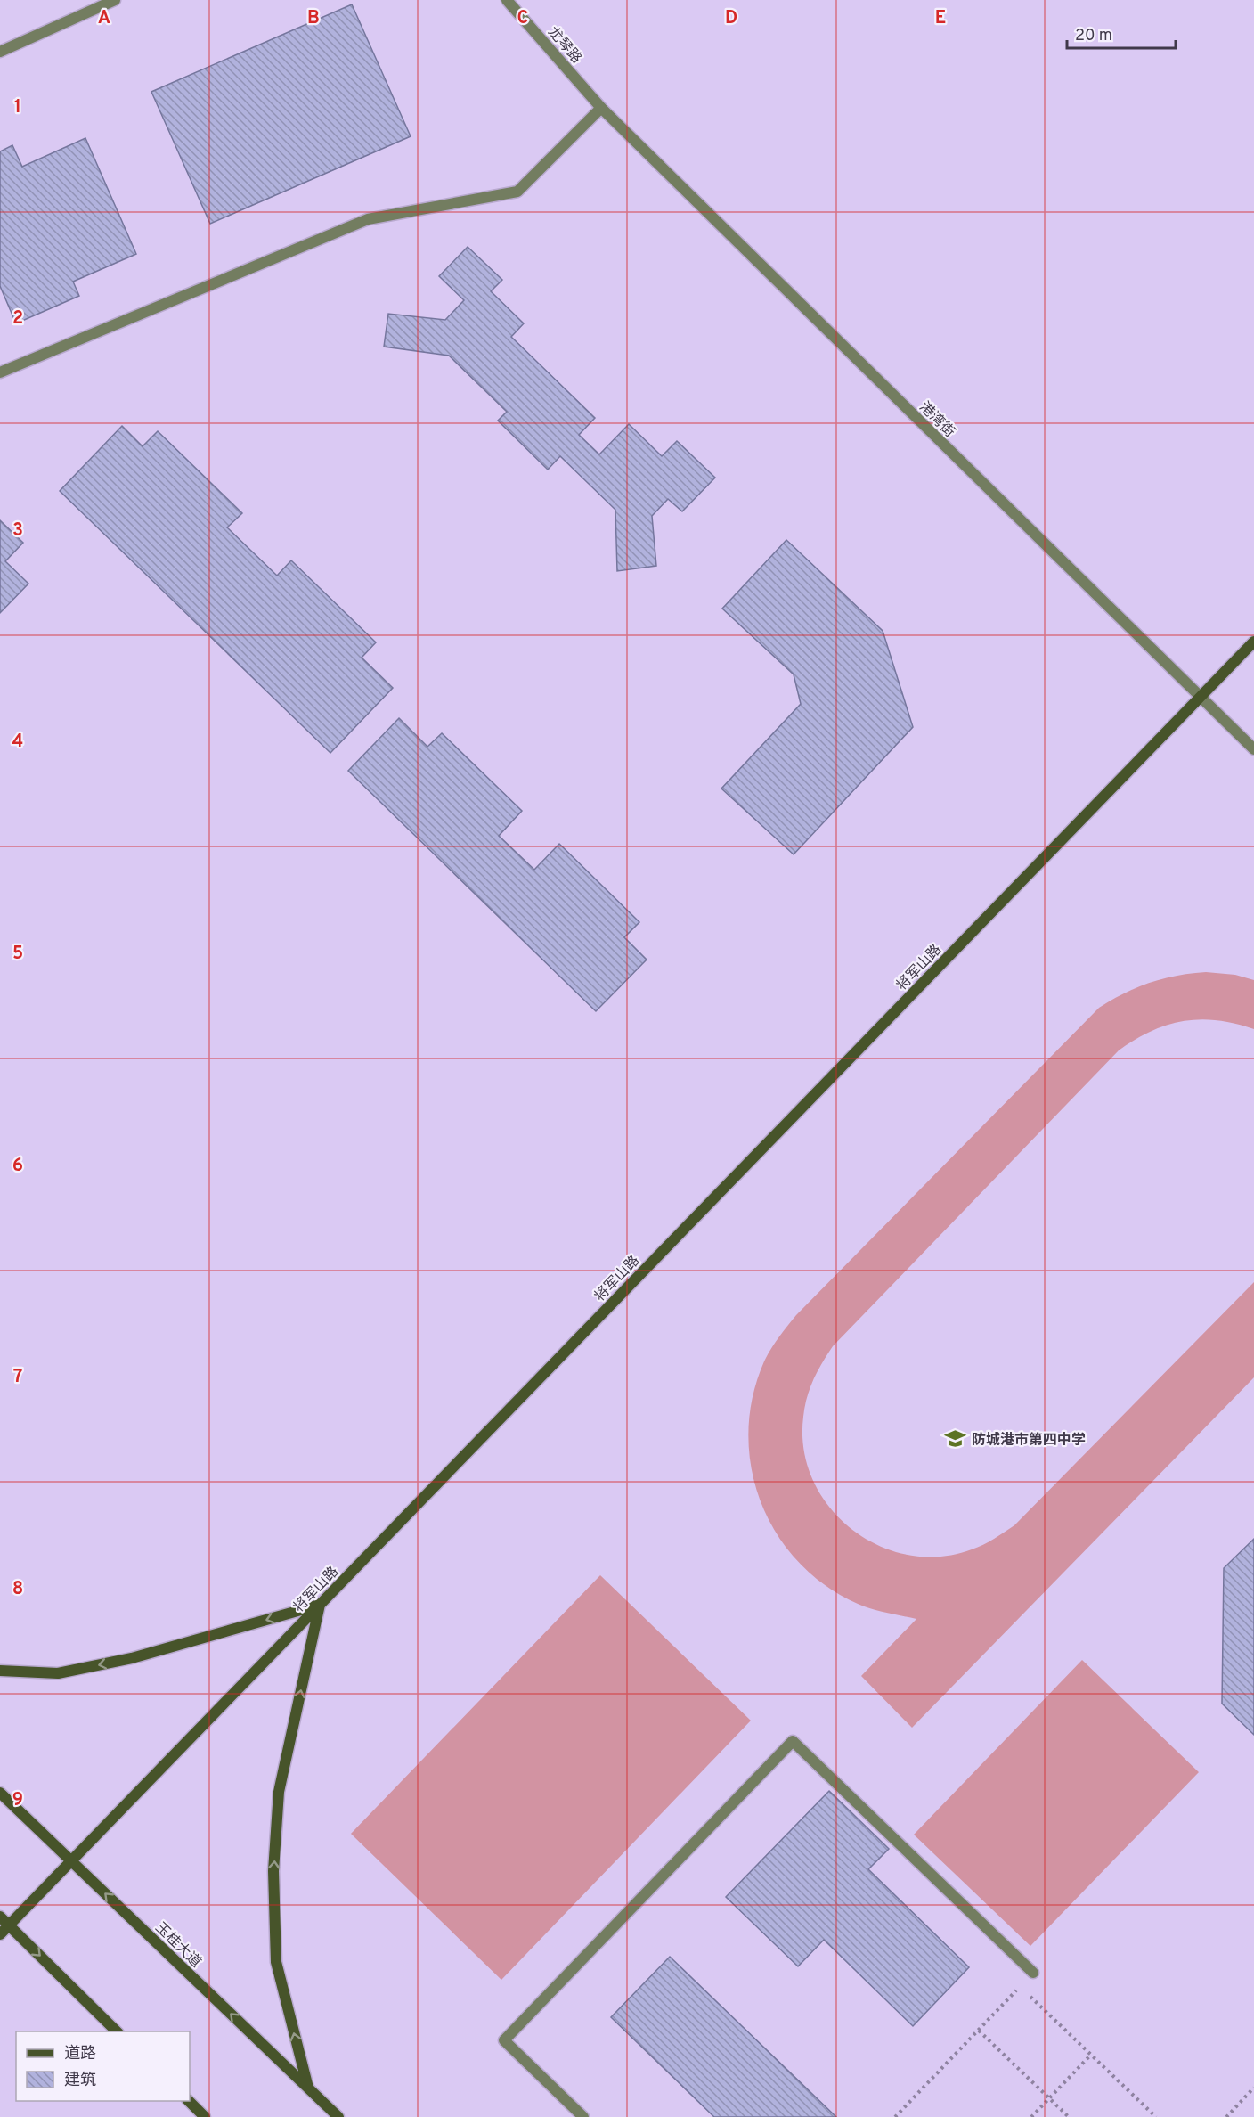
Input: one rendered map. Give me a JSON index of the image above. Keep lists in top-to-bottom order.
{
  "streets": {
    "street": [
      "龙琴路",
      "港湾街",
      "将军山路",
      "玉桂大道"
    ]
  },
  "crossings": [
    ["龙琴路", "港湾街"],
    ["港湾街", "将军山路"],
    ["将军山路", "玉桂大道"]
  ],
  "places": {
    "school or university": ["防城港市第四中学"]
  },
  "legend": ["道路", "建筑"],
  "scale_bar": "20 m",
  "grid": {
    "columns": [
      "A",
      "B",
      "C",
      "D",
      "E"
    ],
    "rows": [
      "1",
      "2",
      "3",
      "4",
      "5",
      "6",
      "7",
      "8",
      "9"
    ]
  }
}
